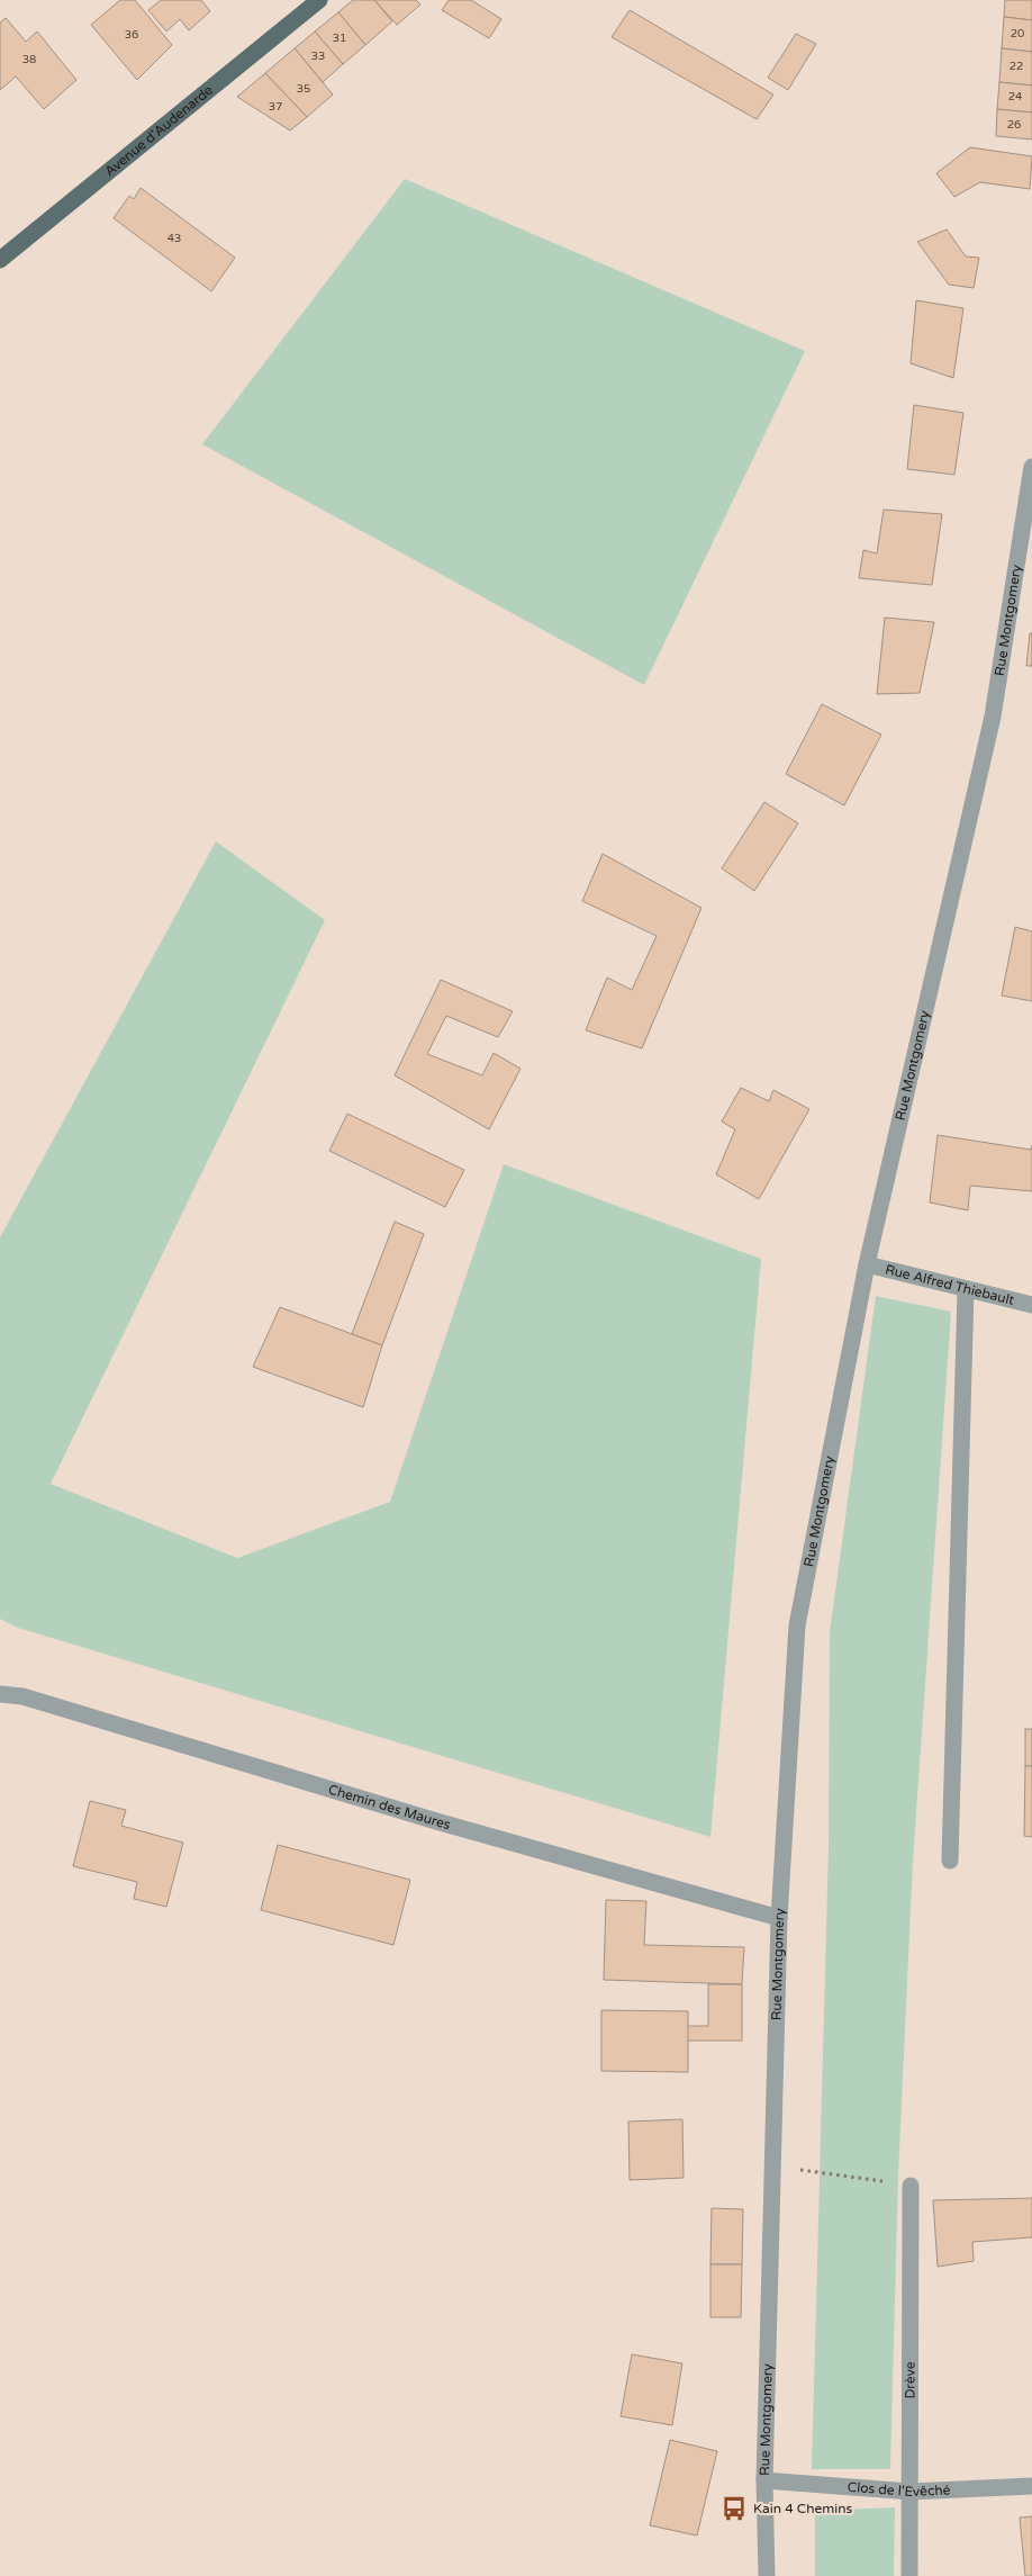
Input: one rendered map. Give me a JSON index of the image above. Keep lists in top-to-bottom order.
{
  "streets": {
    "main road": ["Avenue d'Audenarde"],
    "street": [
      "Rue Montgomery",
      "Rue Alfred Thiebault",
      "Chemin des Maures",
      "Drève",
      "Clos de l'Evêché"
    ]
  },
  "crossings": [
    ["Rue Montgomery", "Rue Alfred Thiebault"],
    ["Rue Montgomery", "Chemin des Maures"],
    ["Rue Montgomery", "Clos de l'Evêché"],
    ["Drève", "Clos de l'Evêché"]
  ],
  "places": {
    "bus stop": ["Kain 4 Chemins"]
  },
  "house_numbers": [
    "20",
    "36",
    "31",
    "33",
    "38",
    "22",
    "35",
    "24",
    "37",
    "26",
    "43"
  ]
}
